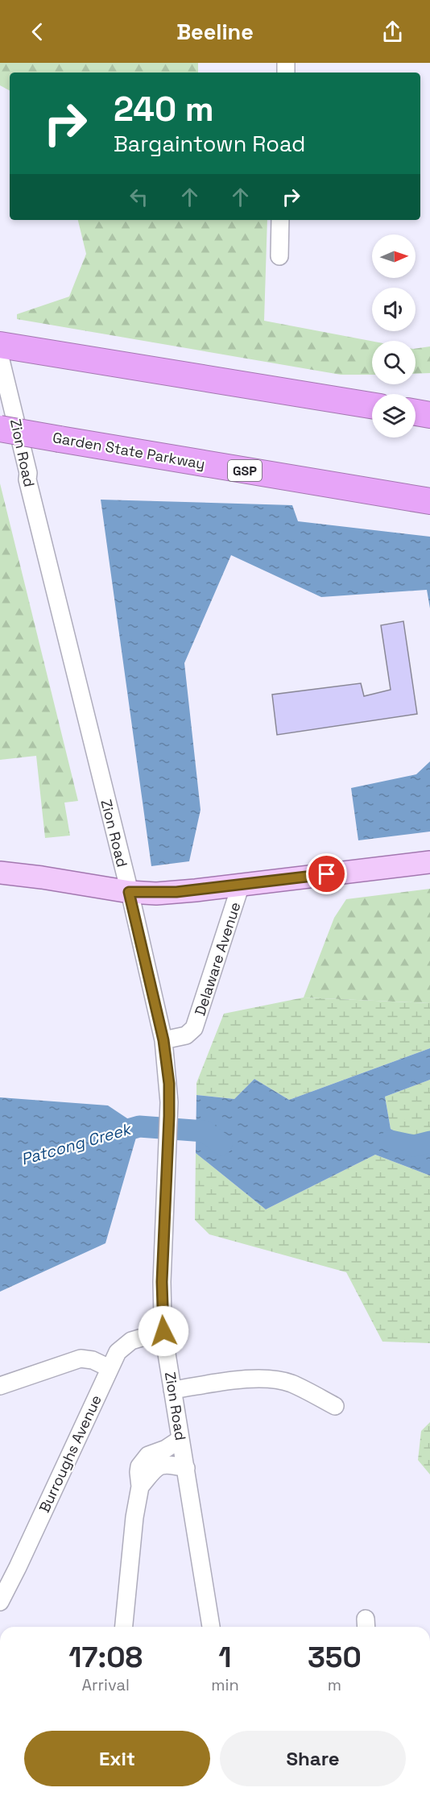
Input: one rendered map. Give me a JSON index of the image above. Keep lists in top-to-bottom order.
{
  "streets": {
    "highway": ["Garden State Parkway", "GSP"],
    "street": ["Zion Road", "Delaware Avenue", "Burroughs Avenue"]
  },
  "crossings": [
    ["Zion Road", "Delaware Avenue"],
    ["Zion Road", "Burroughs Avenue"]
  ],
  "water": ["Patcong Creek"],
  "north": "right",
  "page": {
    "header": "Beeline",
    "turn": ["240 m", "Bargaintown Road"],
    "eta": [
      "17:08",
      "Arrival",
      "1",
      "min",
      "350",
      "m"
    ],
    "buttons": ["Exit", "Share"]
  }
}
